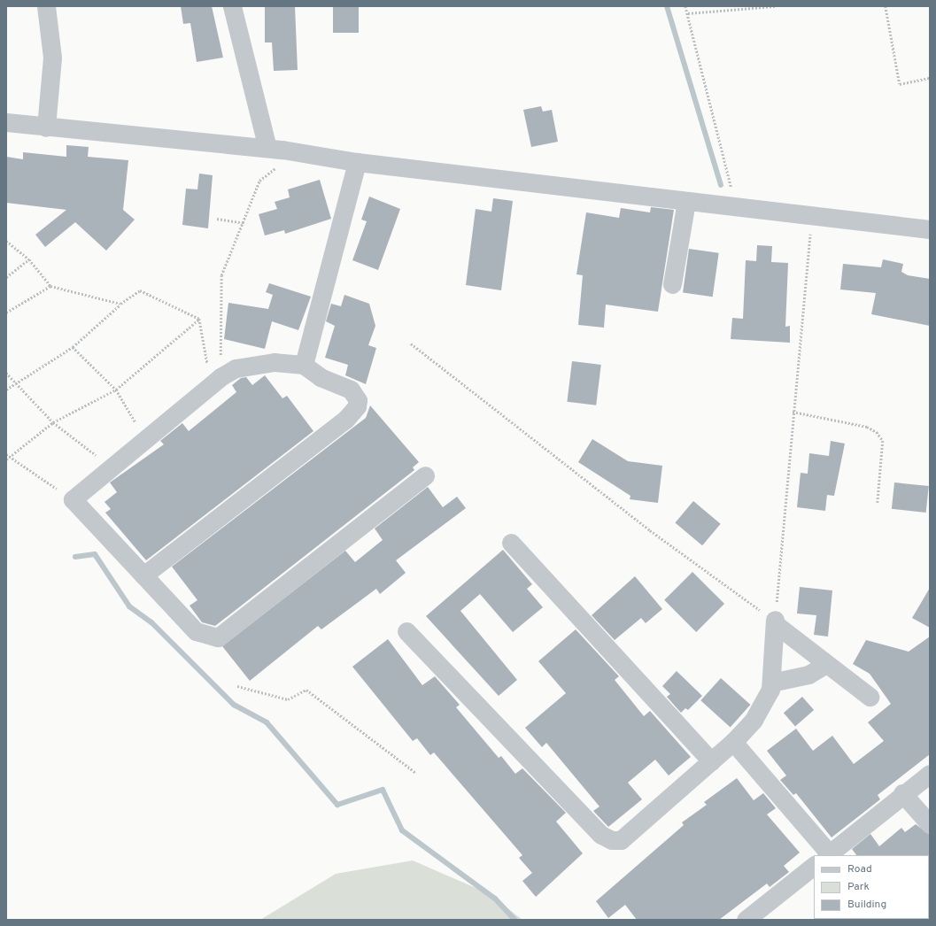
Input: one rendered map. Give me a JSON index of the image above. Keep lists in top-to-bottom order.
{
  "legend": ["Road", "Park", "Building"]
}
